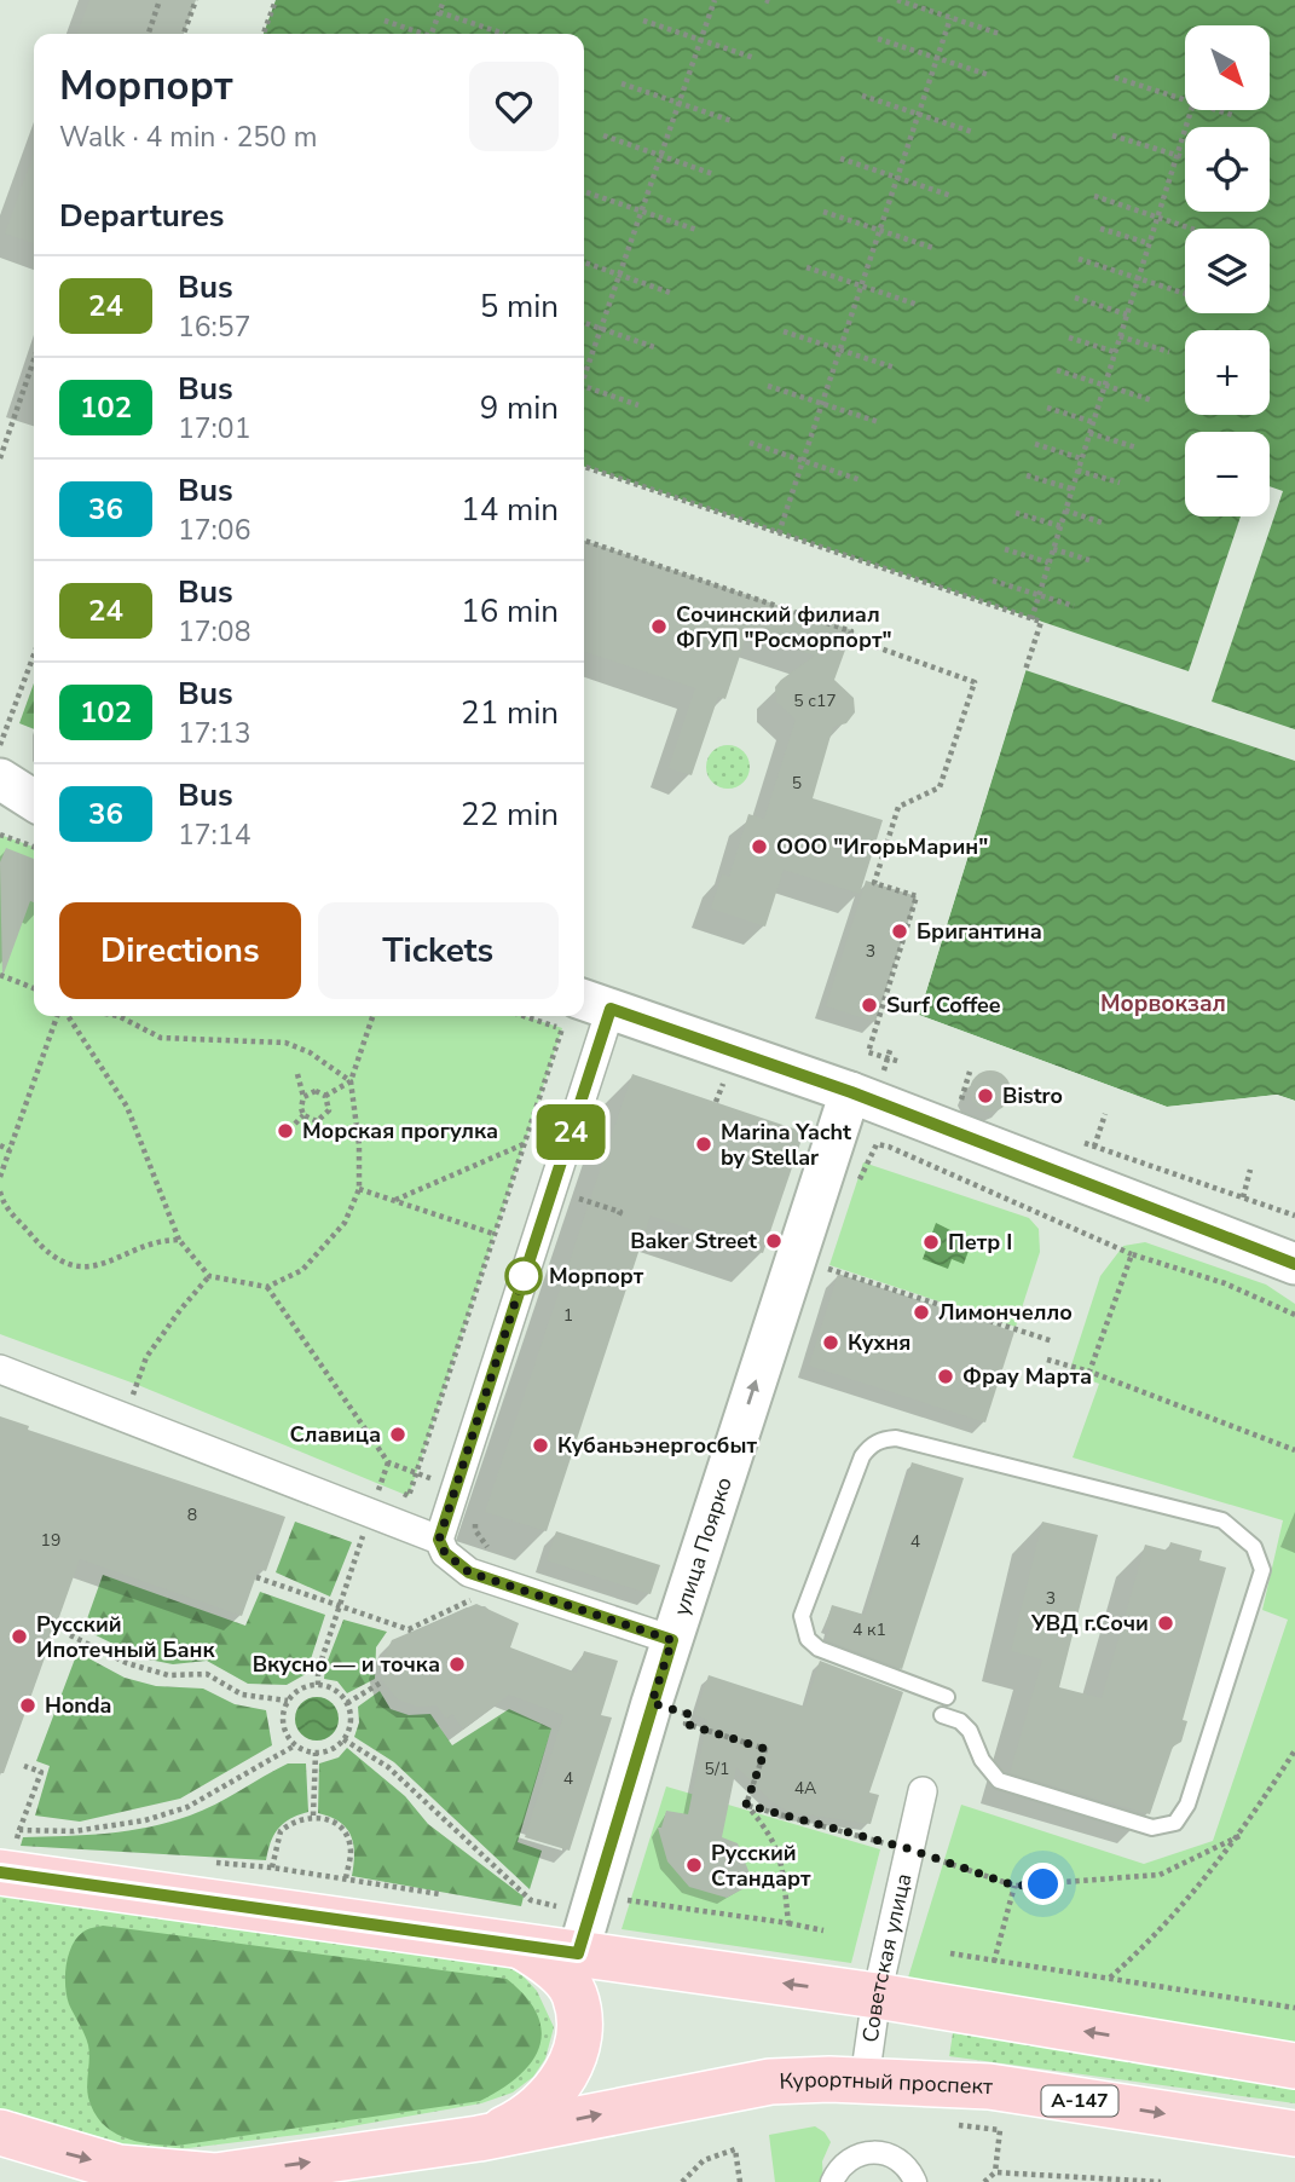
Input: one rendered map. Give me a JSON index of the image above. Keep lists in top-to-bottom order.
{
  "streets": {
    "main road": ["улица Поярко", "Курортный проспект", "А-147"],
    "street": ["Советская улица"]
  },
  "crossings": [
    ["улица Поярко", "Курортный проспект"],
    ["Советская улица", "Курортный проспект"]
  ],
  "one_way": ["улица Поярко"],
  "districts": ["Морвокзал"],
  "places": [
    "Сочинский филиал ФГУП \"Росморпорт\"",
    "ООО \"ИгорьМарин\"",
    "Бригантина",
    "Surf Coffee",
    "Bistro",
    "Морская прогулка",
    "Marina Yacht by Stellar",
    "Baker Street",
    "Петр I",
    "Морпорт",
    "Лимончелло",
    "Кухня",
    "Фрау Марта",
    "Славица",
    "Кубаньэнергосбыт",
    "УВД г.Сочи",
    "Русский Ипотечный Банк",
    "Вкусно — и точка",
    "Honda",
    "Русский Стандарт"
  ],
  "lines": ["bus line 24"],
  "house_numbers": [
    "5 с17",
    "5",
    "3",
    "1",
    "8",
    "19",
    "4",
    "3",
    "4 к1",
    "5/1",
    "4",
    "4А"
  ],
  "north": "bottom right",
  "page": {
    "on_map": "24",
    "map_buttons": ["+", "−"],
    "heading": [
      ["Морпорт", "Walk · 4 min · 250 m"],
      "Departures"
    ],
    "list": [
      {
        "mark": "24",
        "name": "Bus",
        "note": "16:57",
        "value": "5 min"
      },
      {
        "mark": "102",
        "name": "Bus",
        "note": "17:01",
        "value": "9 min"
      },
      {
        "mark": "36",
        "name": "Bus",
        "note": "17:06",
        "value": "14 min"
      },
      {
        "mark": "24",
        "name": "Bus",
        "note": "17:08",
        "value": "16 min"
      },
      {
        "mark": "102",
        "name": "Bus",
        "note": "17:13",
        "value": "21 min"
      },
      {
        "mark": "36",
        "name": "Bus",
        "note": "17:14",
        "value": "22 min"
      }
    ],
    "buttons": ["Directions", "Tickets"]
  }
}
